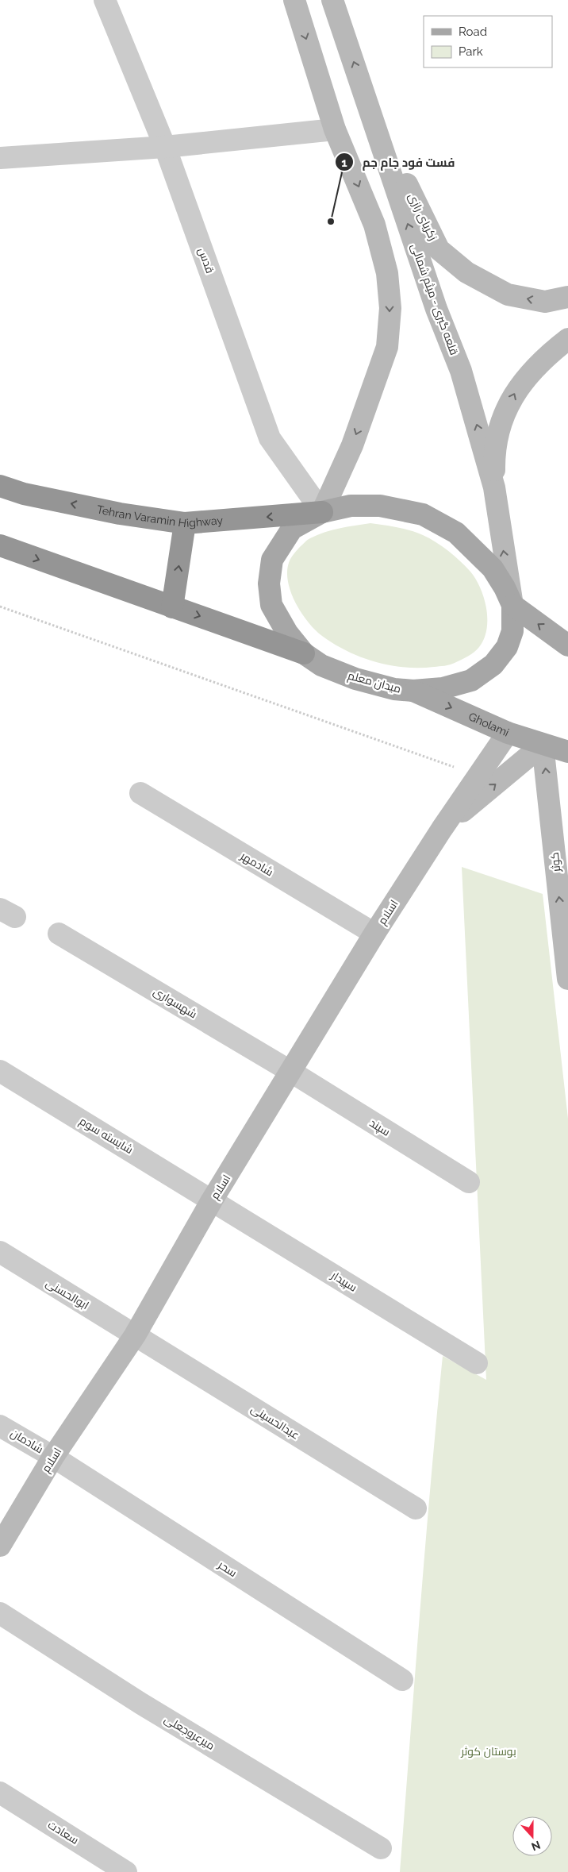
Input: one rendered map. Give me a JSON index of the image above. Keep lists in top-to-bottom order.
{
  "streets": {
    "highway": ["Tehran Varamin Highway"],
    "main road": [
      "زکریای رازی",
      "قلعه گبری - میثم شمالی",
      "میدان معلم",
      "Gholami",
      "کوثر",
      "اسلام"
    ],
    "street": [
      "قدس",
      "شادمهر",
      "شهسواری",
      "سپند",
      "شایسته سوم",
      "سپیدار",
      "ابوالحسنی",
      "عبدالحسینی",
      "شادمان",
      "سحر",
      "میرعروجعلی",
      "سعادت"
    ]
  },
  "crossings": [
    ["زکریای رازی", "قلعه گبری - میثم شمالی"],
    ["قدس", "Tehran Varamin Highway"],
    ["قدس", "میدان معلم"],
    ["قلعه گبری - میثم شمالی", "میدان معلم"],
    ["Tehran Varamin Highway", "میدان معلم"],
    ["میدان معلم", "Gholami"],
    ["Gholami", "کوثر"],
    ["Gholami", "اسلام"],
    ["شادمهر", "اسلام"],
    ["اسلام", "شهسواری"],
    ["اسلام", "سپند"],
    ["اسلام", "شایسته سوم"],
    ["اسلام", "سپیدار"],
    ["اسلام", "ابوالحسنی"],
    ["اسلام", "عبدالحسینی"],
    ["اسلام", "شادمان"],
    ["اسلام", "سحر"],
    ["شهسواری", "سپند"],
    ["شایسته سوم", "سپیدار"],
    ["ابوالحسنی", "عبدالحسینی"],
    ["شادمان", "سحر"]
  ],
  "one_way": ["زکریای رازی", "قلعه گبری - میثم شمالی", "کوثر"],
  "parks": ["بوستان کوثر"],
  "places": ["فست فود جام جم"],
  "legend": ["Road", "Park"],
  "north": "bottom"
}
